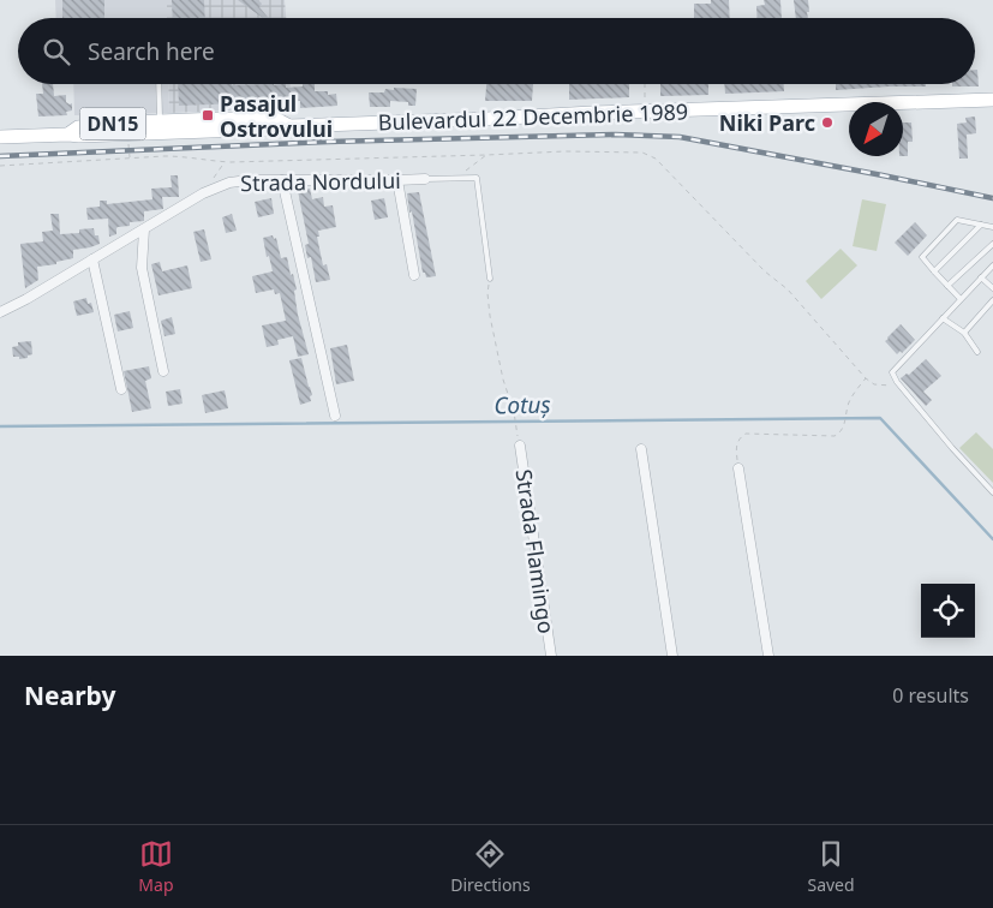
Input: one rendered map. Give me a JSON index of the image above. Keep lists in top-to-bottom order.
{
  "streets": {
    "main road": ["Bulevardul 22 Decembrie 1989", "DN15"],
    "street": ["Strada Nordului", "Strada Flamingo"]
  },
  "water": ["Cotuș"],
  "places": {
    "transit": ["Pasajul Ostrovului"],
    "other": ["Niki Parc"]
  },
  "north": "bottom left",
  "page": {
    "search": "Search here",
    "heading": ["Nearby", "0 results"],
    "nav": ["Map", "Directions", "Saved"]
  }
}
